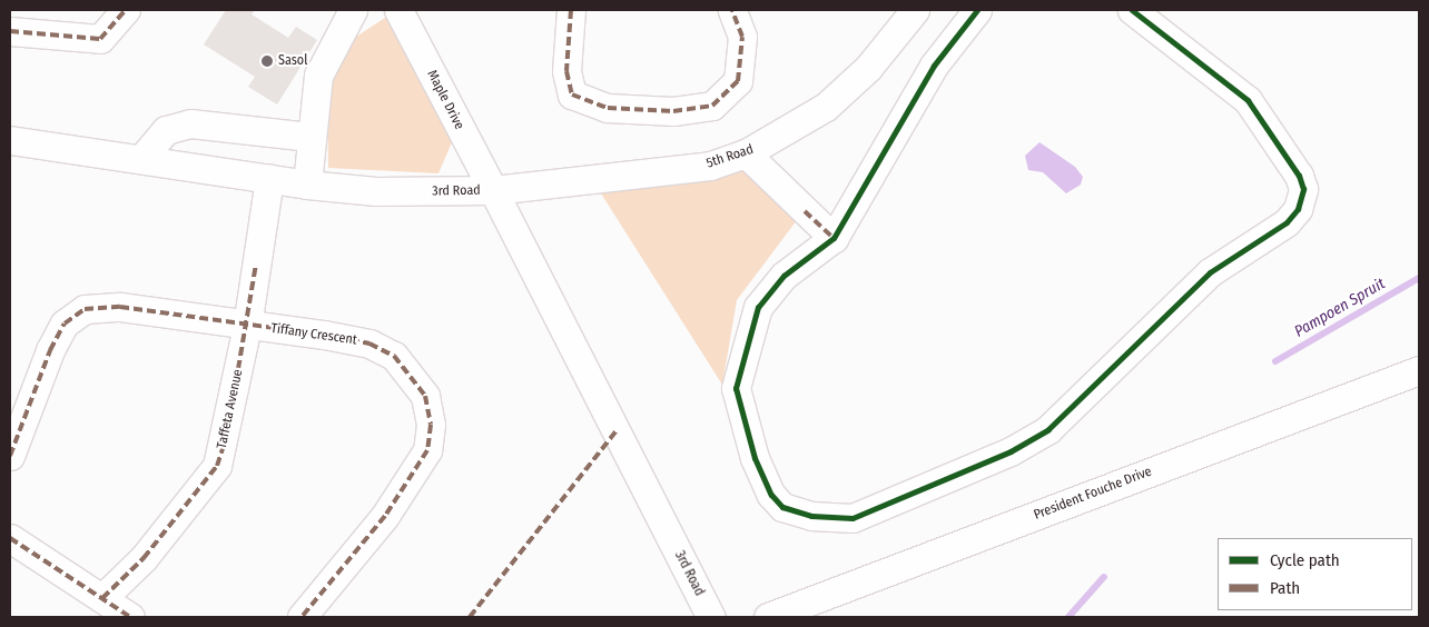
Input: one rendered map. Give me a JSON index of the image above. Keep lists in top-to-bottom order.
{
  "streets": {
    "street": [
      "Maple Drive",
      "5th Road",
      "3rd Road",
      "Tiffany Crescent",
      "Taffeta Avenue",
      "President Fouche Drive"
    ]
  },
  "crossings": [
    ["Maple Drive", "5th Road"],
    ["Maple Drive", "3rd Road"],
    ["5th Road", "3rd Road"],
    ["3rd Road", "Taffeta Avenue"],
    ["Tiffany Crescent", "Taffeta Avenue"]
  ],
  "water": ["Pampoen Spruit"],
  "places": ["Sasol"],
  "legend": ["Cycle path", "Path"]
}
